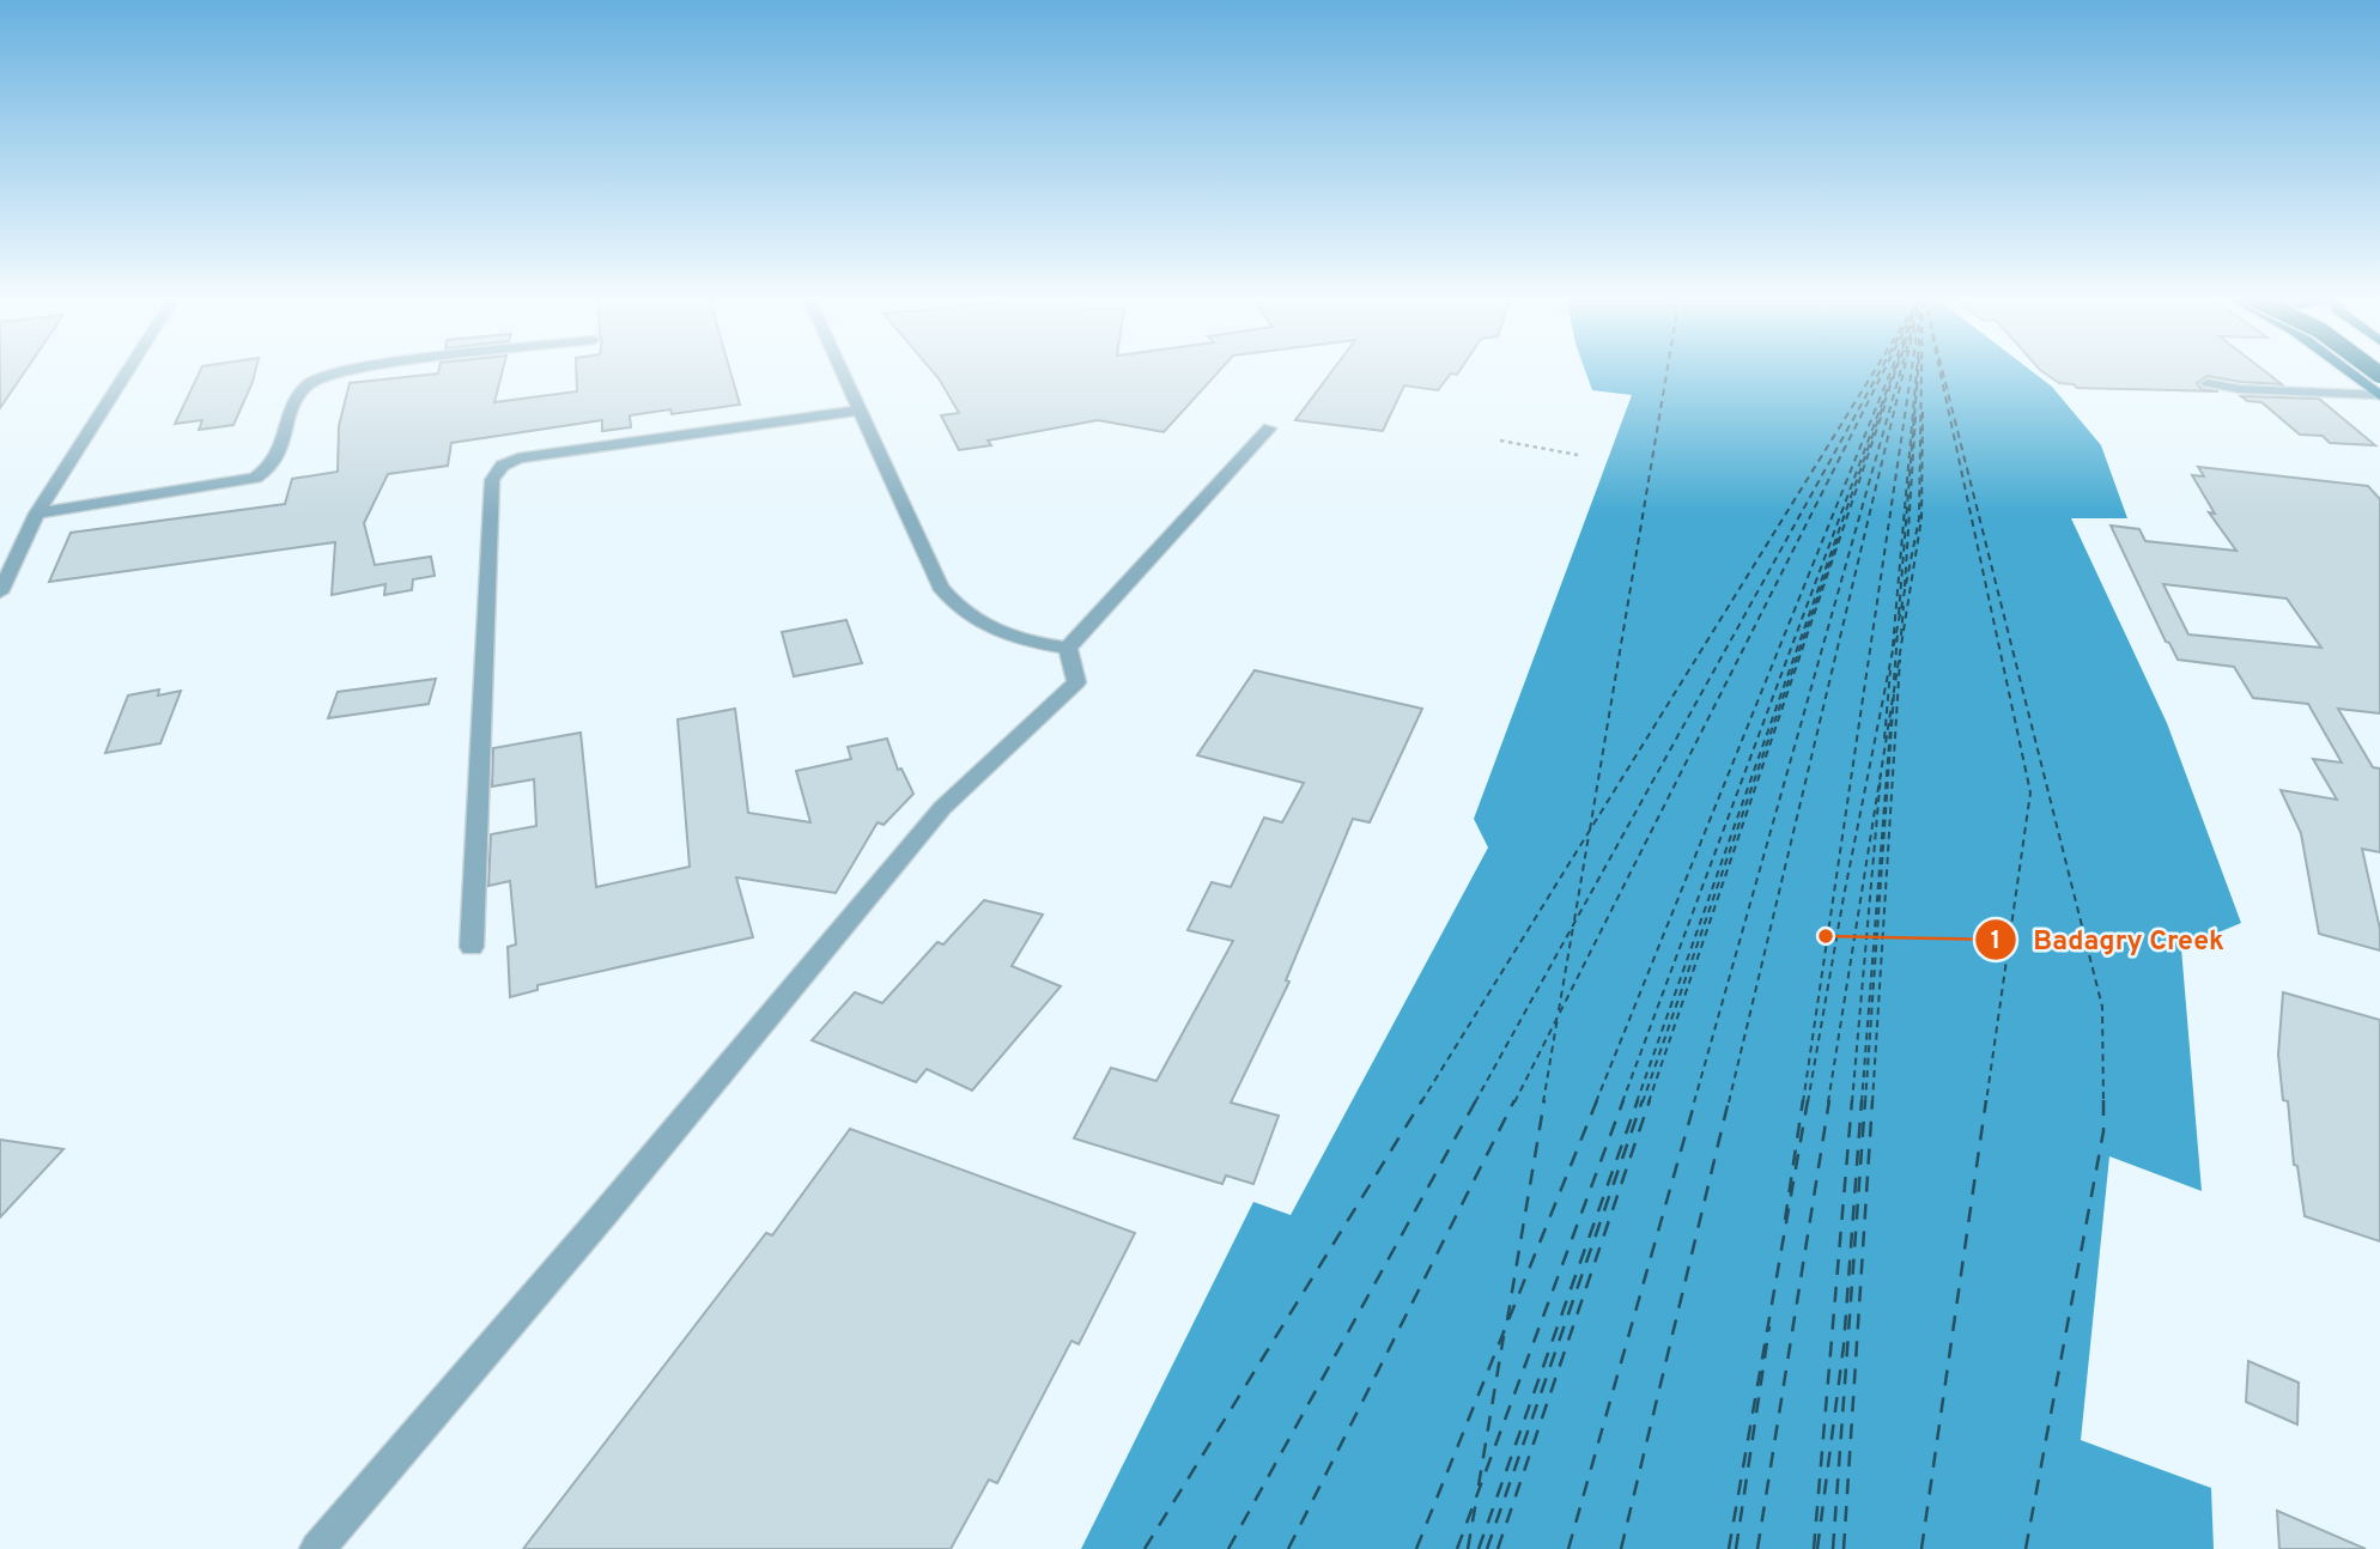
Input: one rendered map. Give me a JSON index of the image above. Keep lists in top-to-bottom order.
{
  "places": ["Badagry Creek"]
}
